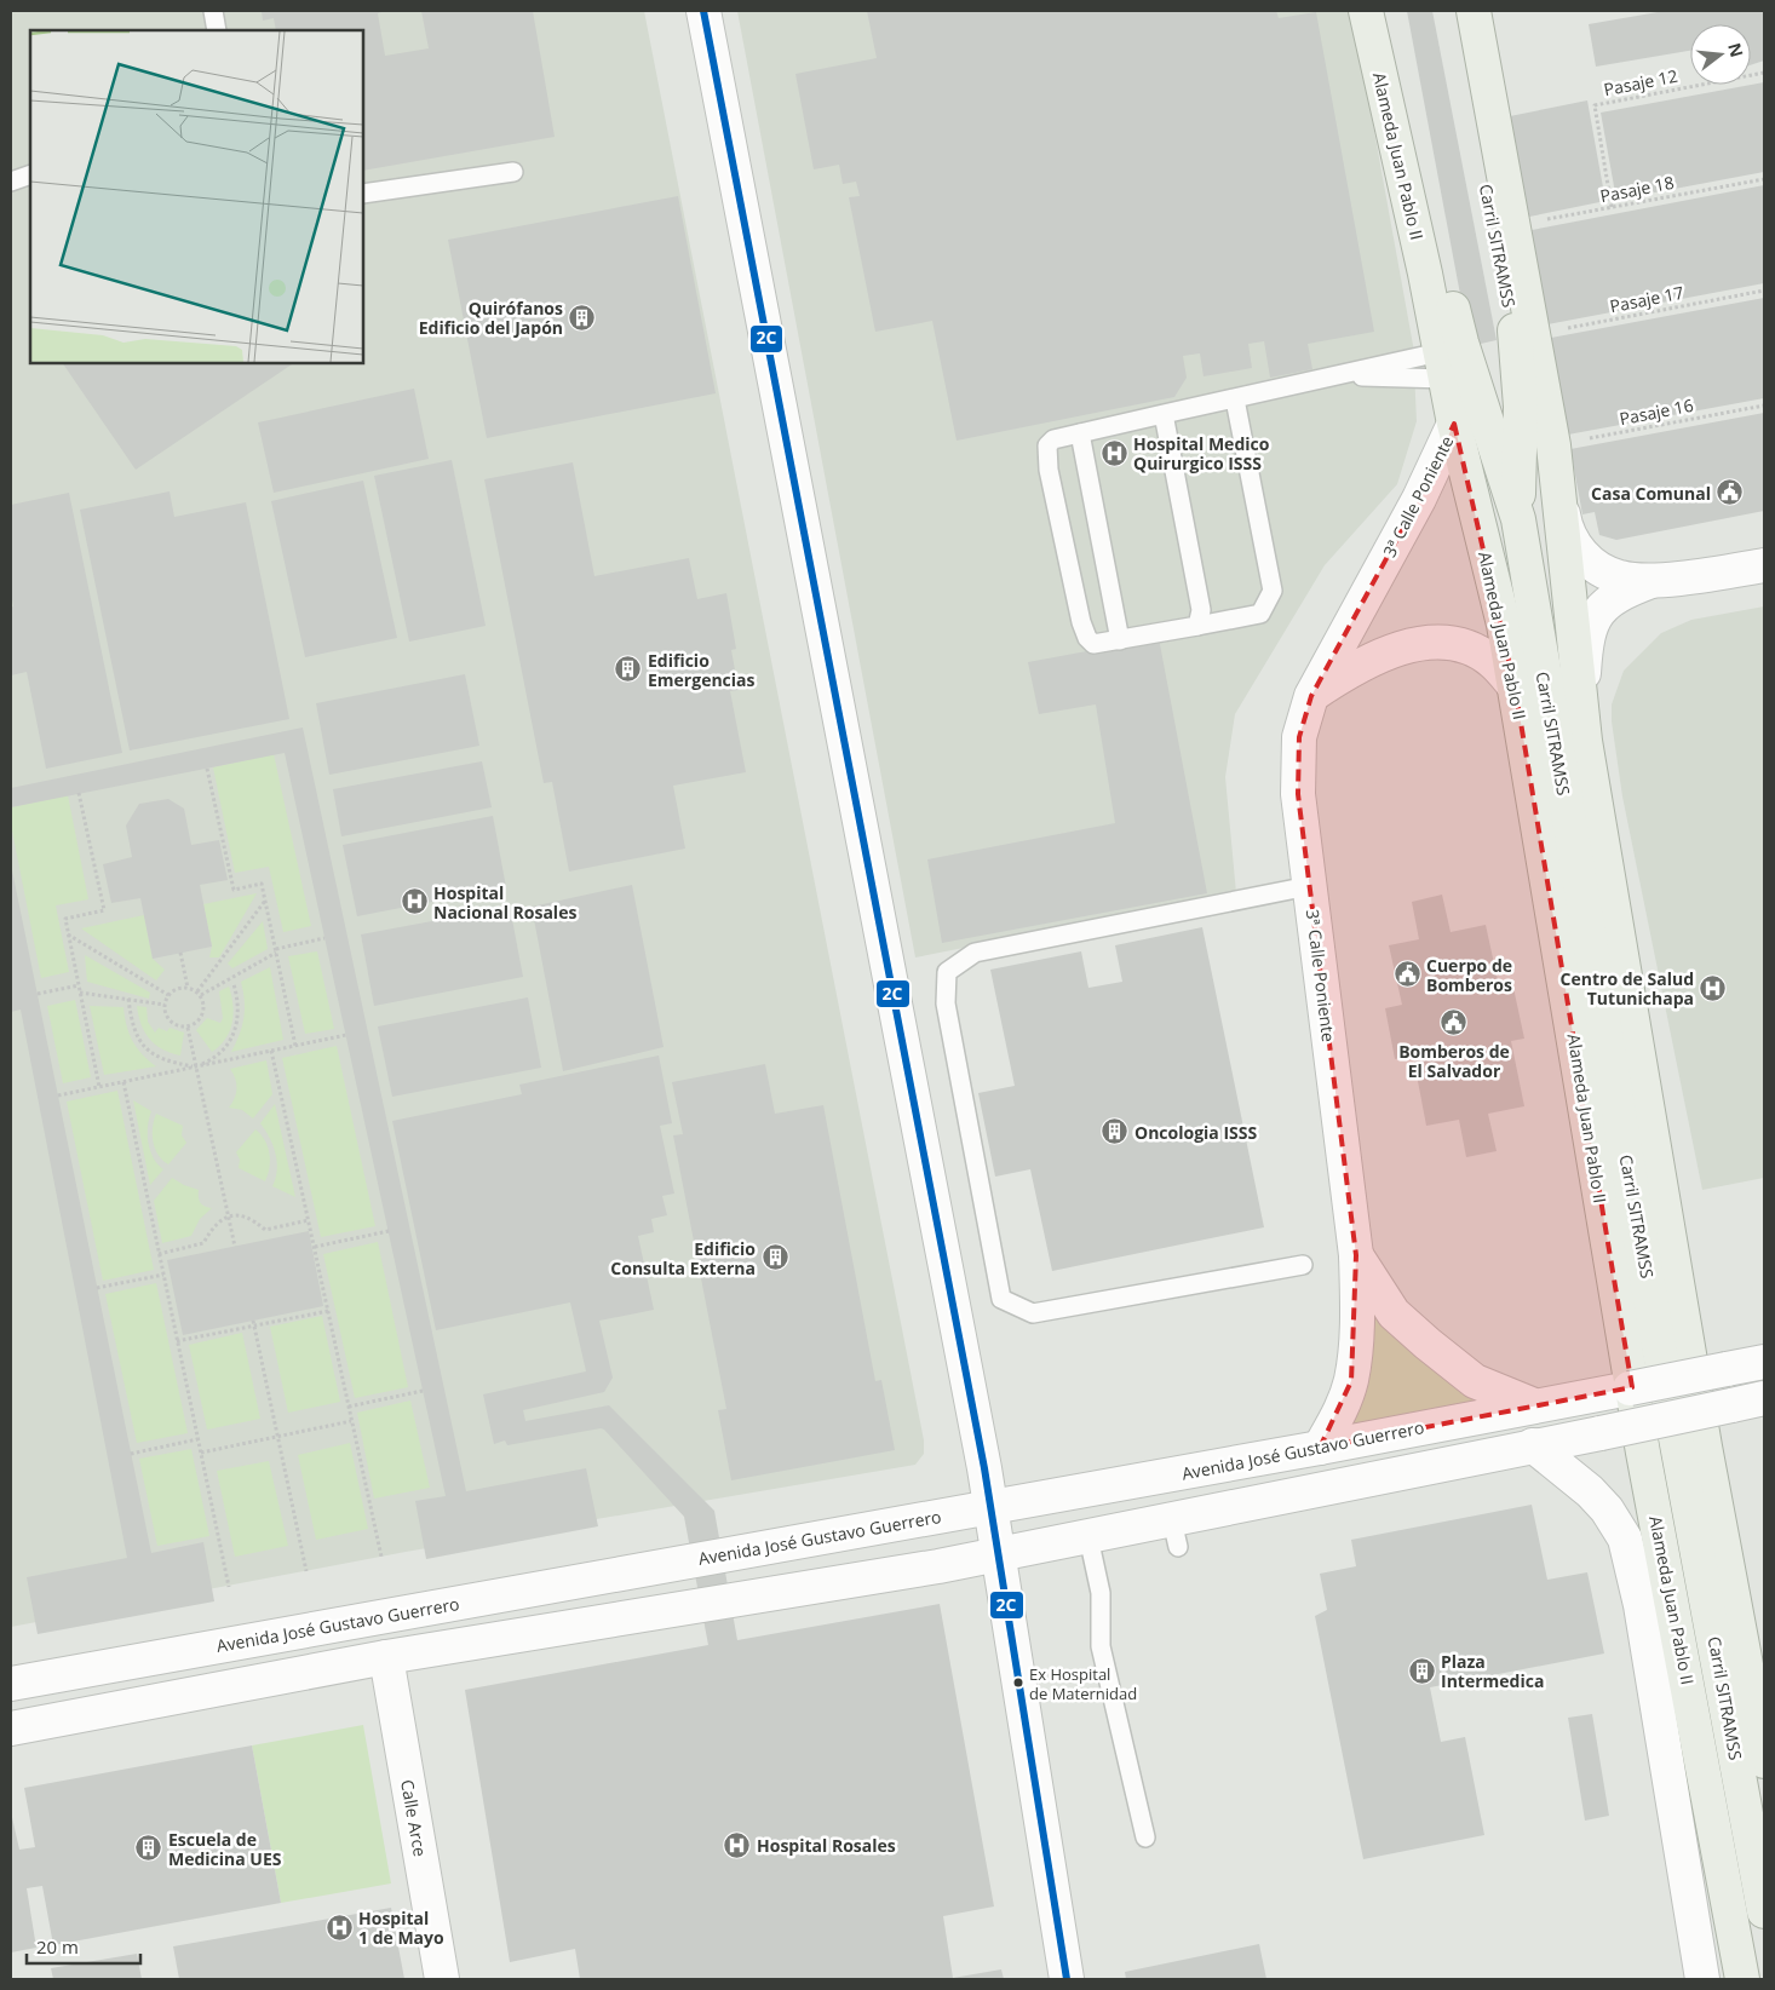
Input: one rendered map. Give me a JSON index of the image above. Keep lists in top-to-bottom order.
{
  "streets": {
    "main road": ["Alameda Juan Pablo II", "Carril SITRAMSS"],
    "street": ["3ª Calle Poniente", "Avenida José Gustavo Guerrero", "Calle Arce"],
    "path": [
      "Pasaje 12",
      "Pasaje 18",
      "Pasaje 17",
      "Pasaje 16"
    ]
  },
  "crossings": [
    ["Pasaje 12", "Pasaje 18"],
    ["Alameda Juan Pablo II", "3ª Calle Poniente"],
    ["3ª Calle Poniente", "Avenida José Gustavo Guerrero"]
  ],
  "places": {
    "building": [
      "Quirófanos Edificio del Japón",
      "Edificio Emergencias",
      "Oncologia ISSS",
      "Edificio Consulta Externa",
      "Plaza Intermedica",
      "Escuela de Medicina UES"
    ],
    "hospital": [
      "Hospital Medico Quirurgico ISSS",
      "Hospital Nacional Rosales",
      "Centro de Salud Tutunichapa",
      "Hospital Rosales",
      "Hospital 1 de Mayo"
    ],
    "public building": ["Casa Comunal", "Cuerpo de Bomberos", "Bomberos de El Salvador"],
    "other": ["Ex Hospital de Maternidad"]
  },
  "lines": ["transit line 2C"],
  "scale_bar": "20 m",
  "north": "right"
}
